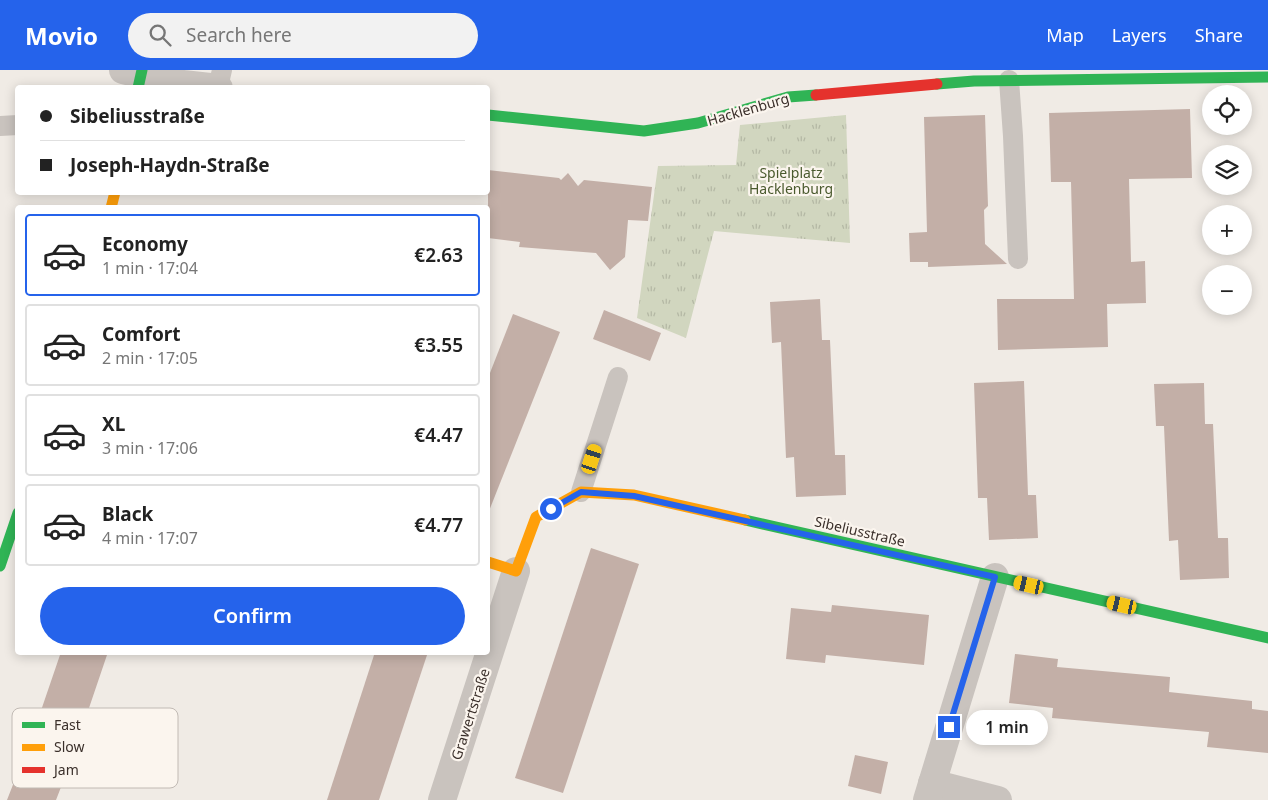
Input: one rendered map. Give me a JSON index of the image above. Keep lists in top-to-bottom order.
{
  "streets": {
    "street": ["Hacklenburg", "Sibeliusstraße", "Grawertstraße"]
  },
  "parks": ["Spielplatz Hacklenburg"],
  "legend": ["Fast", "Slow", "Jam"],
  "page": {
    "header": "Movio",
    "search": "Search here",
    "nav": ["Map", "Layers", "Share"],
    "map_buttons": ["+", "−"],
    "banner": ["Sibeliusstraße", "Joseph-Haydn-Straße"],
    "list": [
      {
        "name": "Economy",
        "note": "1 min · 17:04",
        "value": "€2.63"
      },
      {
        "name": "Comfort",
        "note": "2 min · 17:05",
        "value": "€3.55"
      },
      {
        "name": "XL",
        "note": "3 min · 17:06",
        "value": "€4.47"
      },
      {
        "name": "Black",
        "note": "4 min · 17:07",
        "value": "€4.77"
      }
    ],
    "buttons": "Confirm",
    "bubble": "1 min"
  }
}
